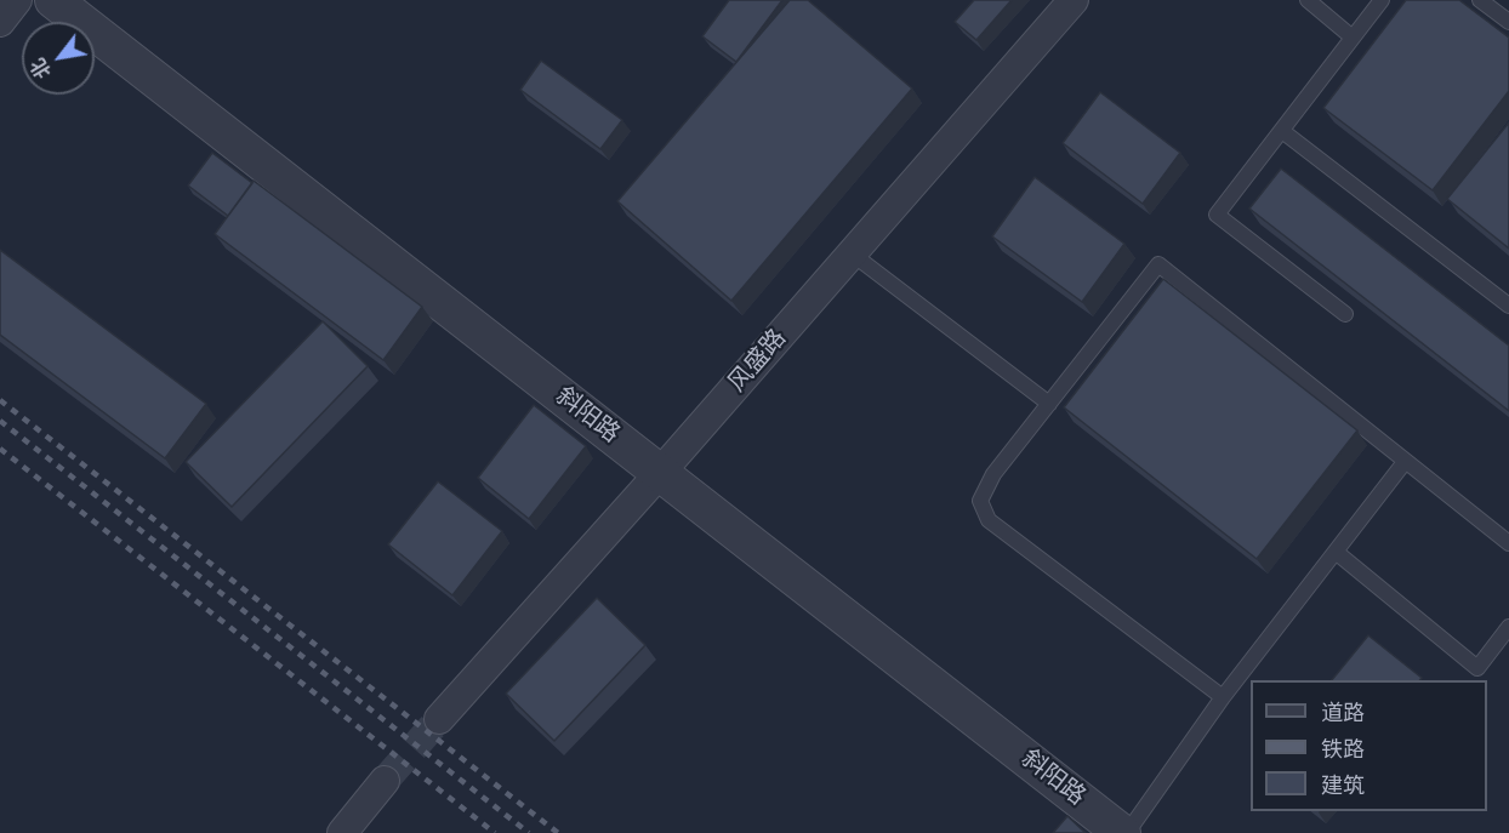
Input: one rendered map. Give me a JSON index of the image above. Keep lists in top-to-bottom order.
{
  "streets": {
    "street": ["风盛路", "斜阳路"]
  },
  "crossings": [
    ["风盛路", "斜阳路"]
  ],
  "legend": ["道路", "铁路", "建筑"],
  "north": "bottom left"
}
